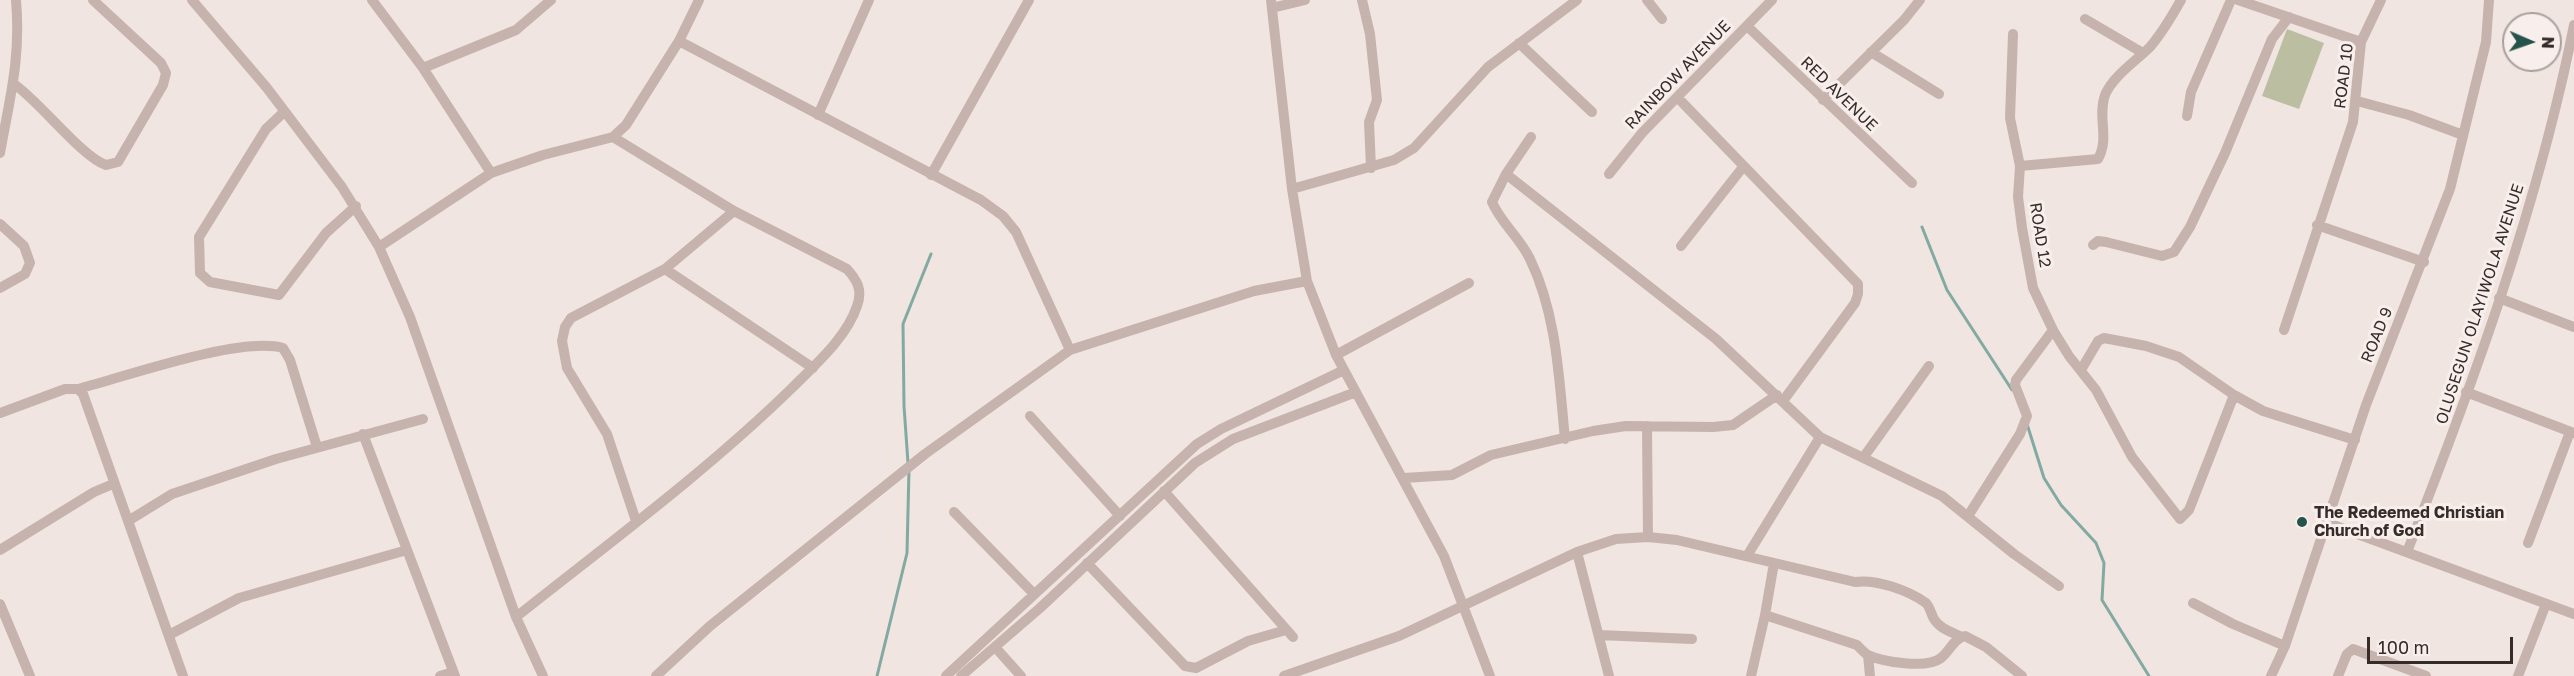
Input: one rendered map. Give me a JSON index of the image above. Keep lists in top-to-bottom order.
{
  "streets": {
    "street": [
      "RAINBOW AVENUE",
      "ROAD 10",
      "RED AVENUE",
      "ROAD 12",
      "OLUSEGUN OLAYIWOLA AVENUE",
      "ROAD 9"
    ]
  },
  "crossings": [
    ["RAINBOW AVENUE", "RED AVENUE"]
  ],
  "places": ["The Redeemed Christian Church of God"],
  "scale_bar": "100 m",
  "north": "right"
}
